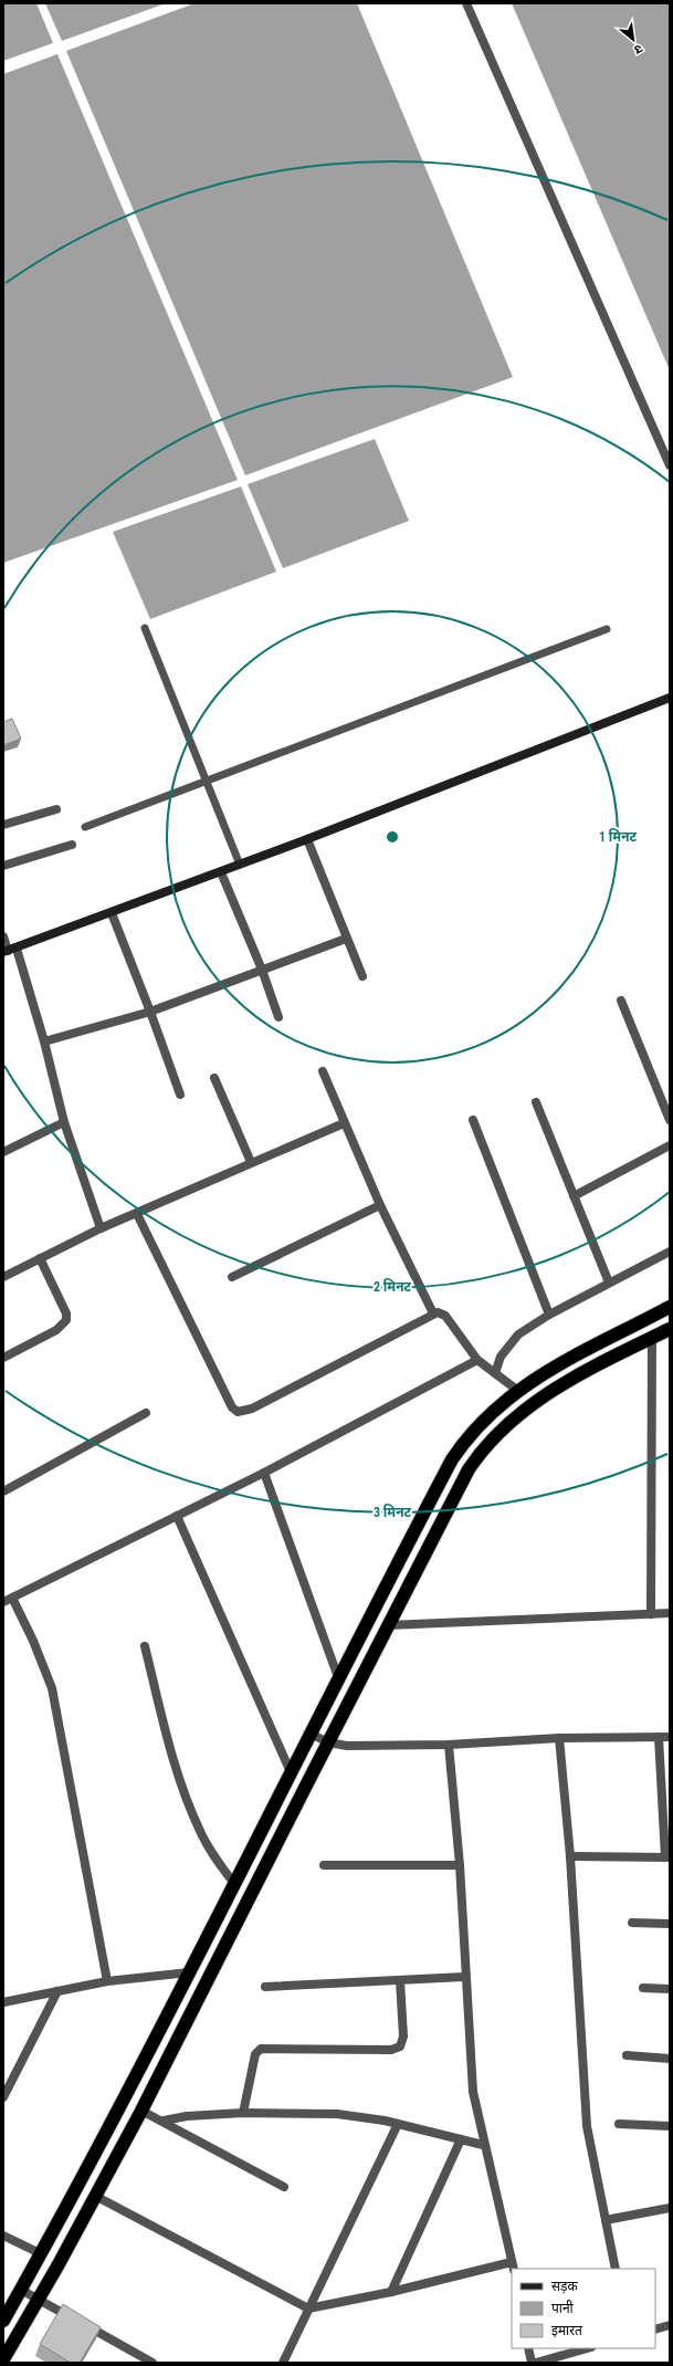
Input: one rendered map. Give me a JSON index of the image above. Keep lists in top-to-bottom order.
{
  "legend": ["सड़क", "पानी", "इमारत"],
  "north": "bottom right",
  "rings": ["1 मिनट", "2 मिनट", "3 मिनट"]
}
